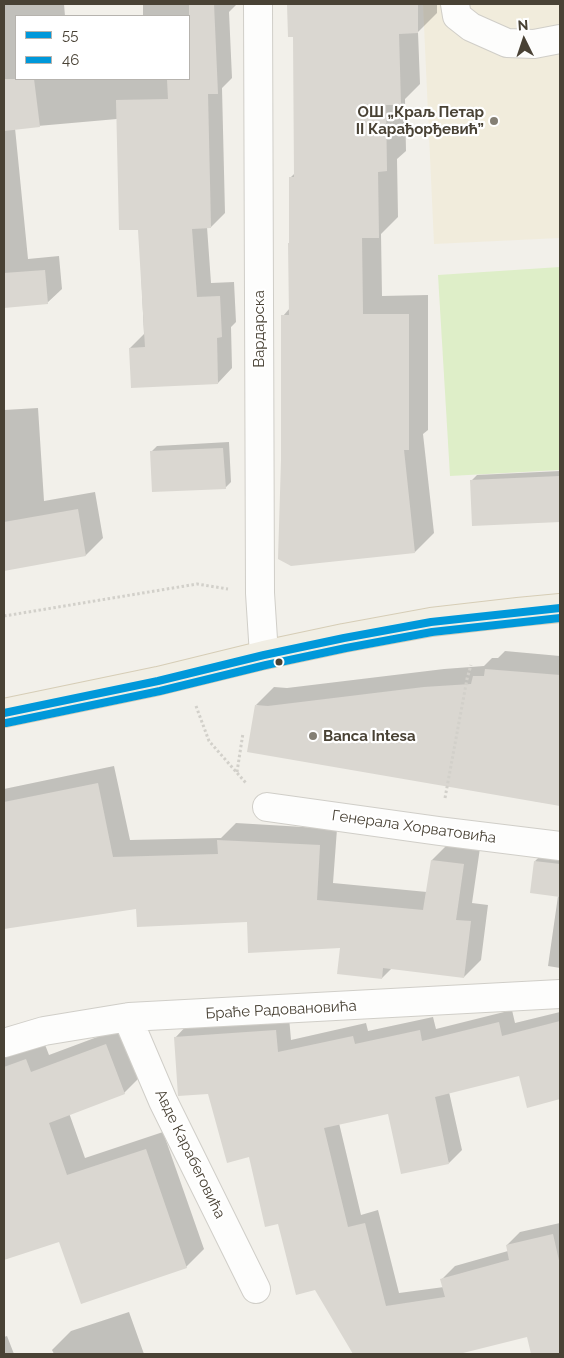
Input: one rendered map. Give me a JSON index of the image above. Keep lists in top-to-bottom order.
{
  "streets": {
    "street": [
      "Вардарска",
      "Генерала Хорватовића",
      "Браће Радовановића",
      "Авде Карабеговића"
    ]
  },
  "crossings": [
    ["Браће Радовановића", "Авде Карабеговића"]
  ],
  "places": ["ОШ „Краљ Петар II Карађорђевић”", "Banca Intesa"],
  "lines": ["transit line 55", "transit line 46"],
  "legend": ["55", "46"],
  "north": "top"
}
